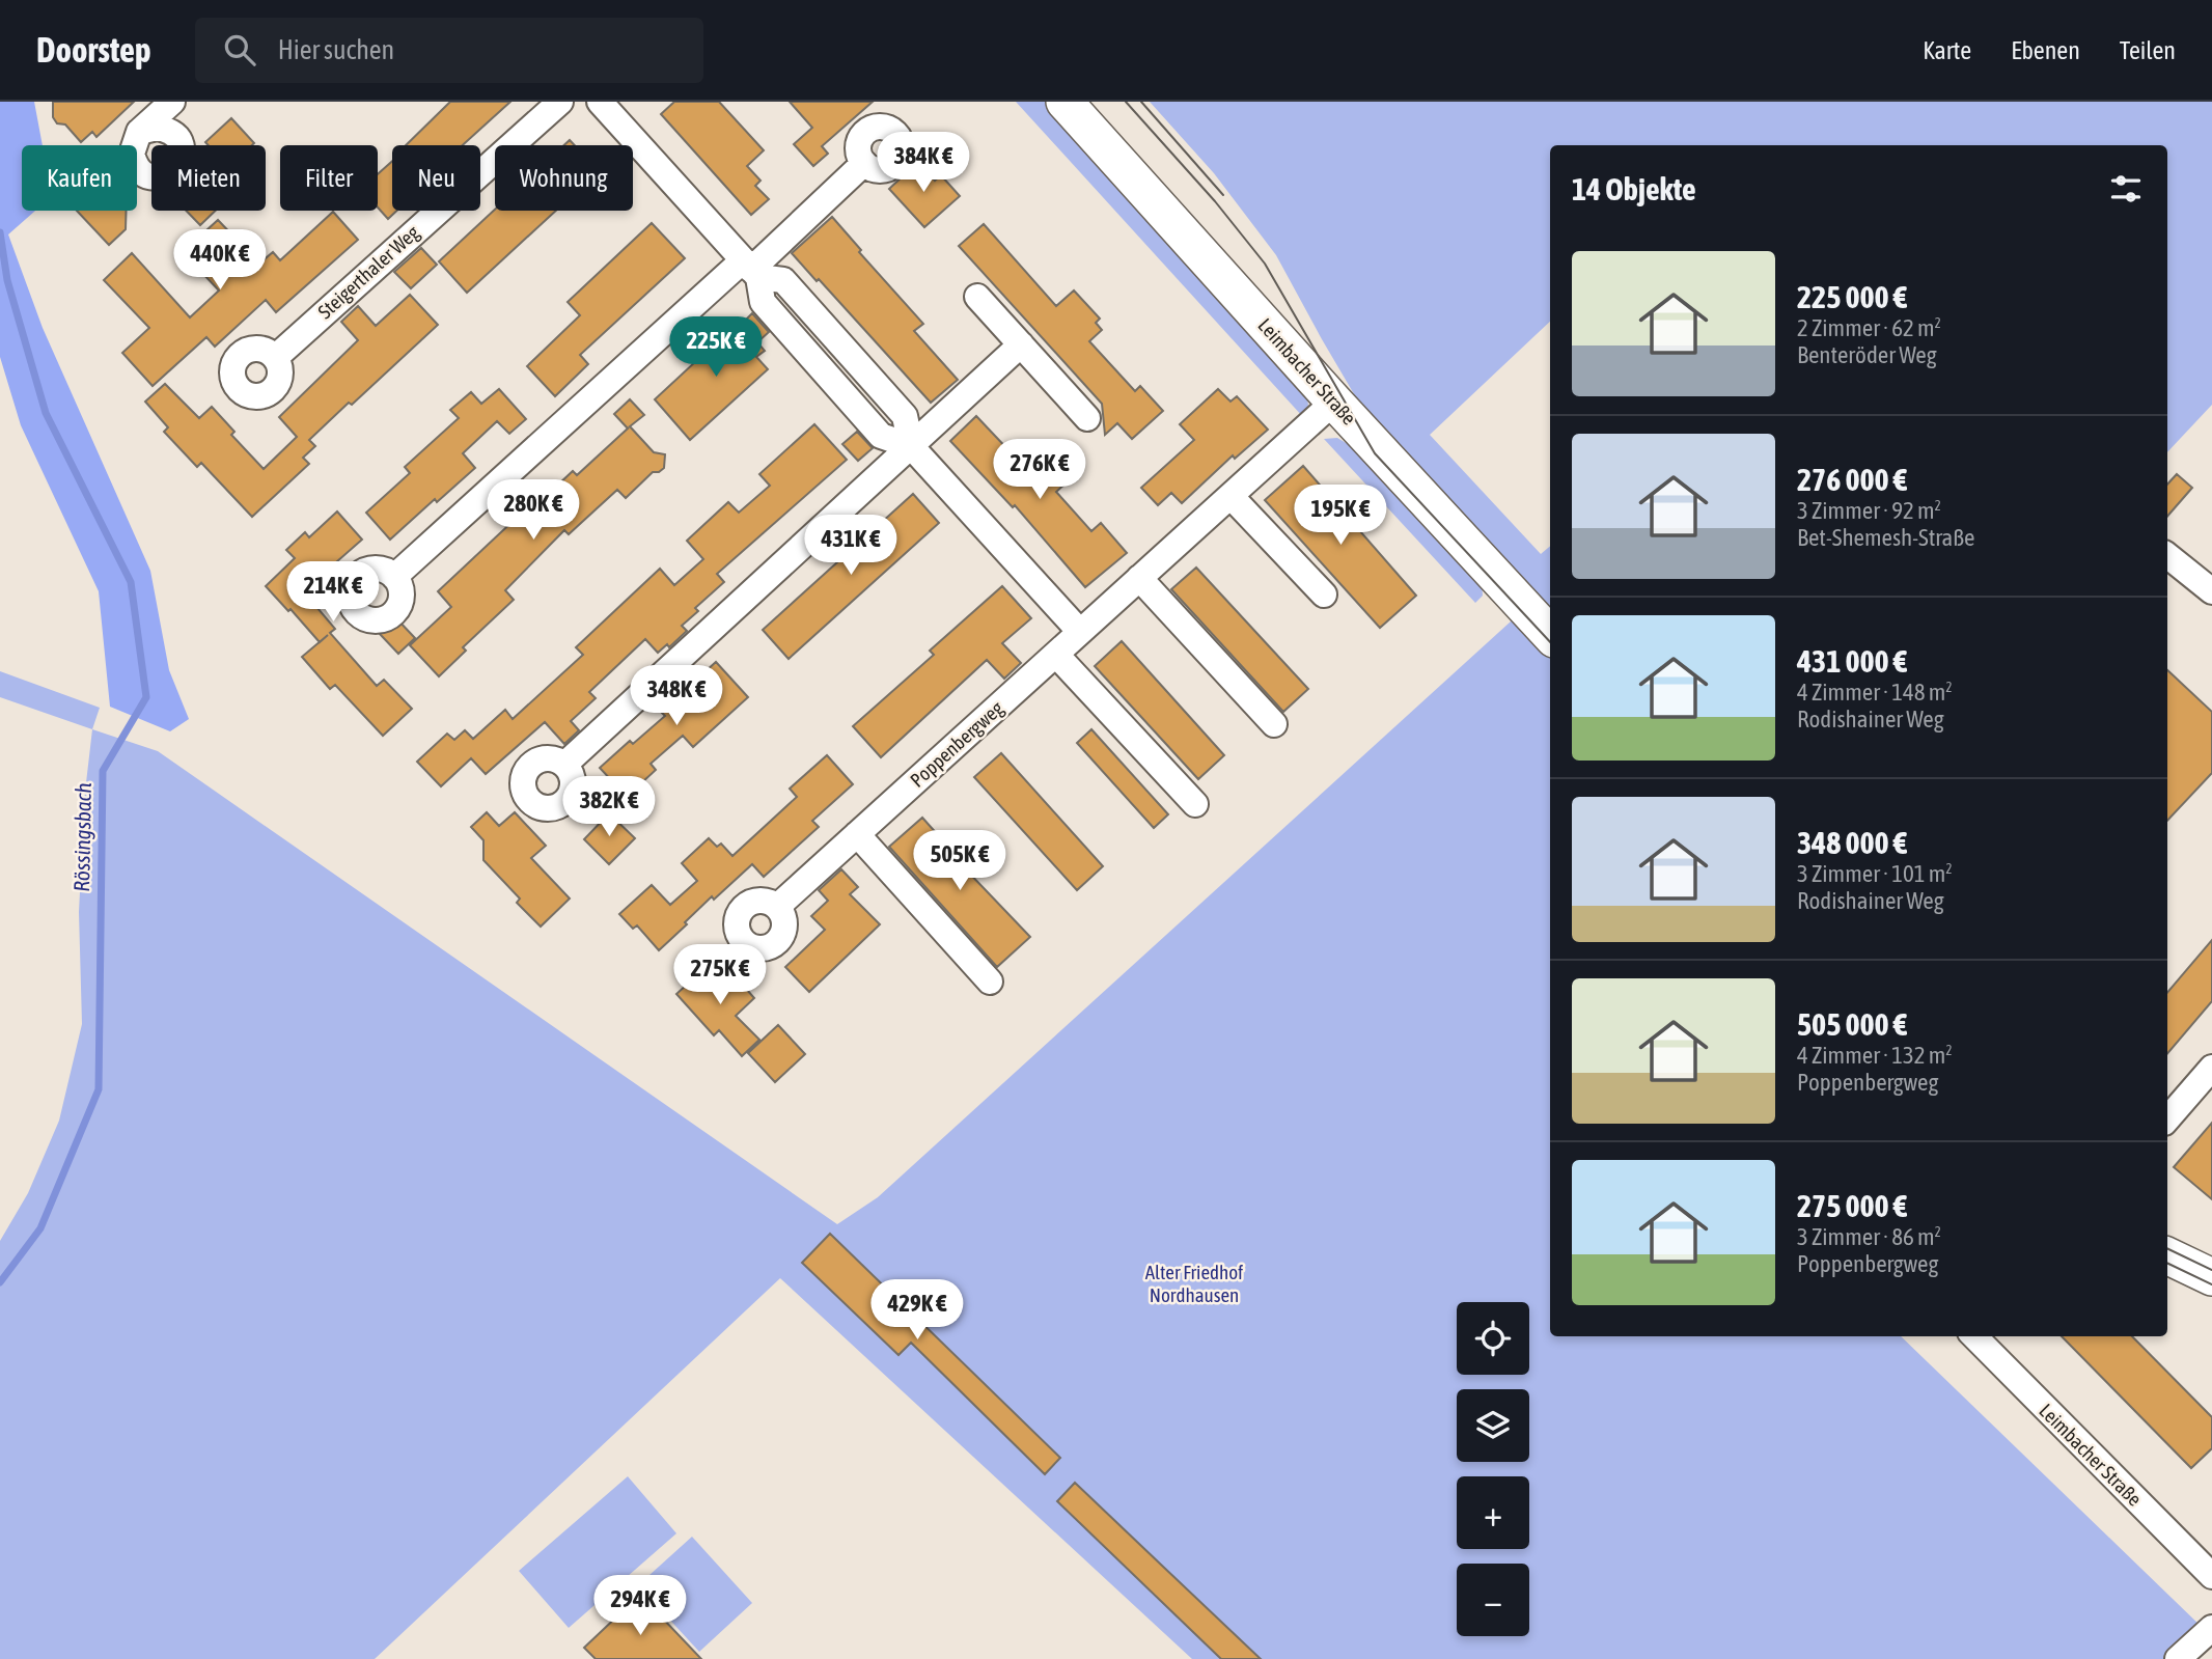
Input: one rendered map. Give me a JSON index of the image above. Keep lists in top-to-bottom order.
{
  "streets": {
    "street": ["Steigerthaler Weg", "Leimbacher Straße", "Poppenbergweg"]
  },
  "crossings": [
    ["Leimbacher Straße", "Poppenbergweg"]
  ],
  "water": ["Rössingsbach"],
  "parks": ["Alter Friedhof Nordhausen"],
  "page": {
    "header": "Doorstep",
    "search": "Hier suchen",
    "nav": ["Karte", "Ebenen", "Teilen"],
    "price": [
      "384K €",
      "440K €",
      "225K €",
      "276K €",
      "280K €",
      "195K €",
      "431K €",
      "214K €",
      "348K €",
      "382K €",
      "505K €",
      "275K €",
      "429K €",
      "294K €"
    ],
    "chip": [
      "Kaufen",
      "Mieten",
      "Filter",
      "Neu",
      "Wohnung"
    ],
    "heading": "14 Objekte",
    "list": [
      {
        "name": "225 000 €",
        "note": "2 Zimmer · 62 m² · Benteröder Weg"
      },
      {
        "name": "276 000 €",
        "note": "3 Zimmer · 92 m² · Bet-Shemesh-Straße"
      },
      {
        "name": "431 000 €",
        "note": "4 Zimmer · 148 m² · Rodishainer Weg"
      },
      {
        "name": "348 000 €",
        "note": "3 Zimmer · 101 m² · Rodishainer Weg"
      },
      {
        "name": "505 000 €",
        "note": "4 Zimmer · 132 m² · Poppenbergweg"
      },
      {
        "name": "275 000 €",
        "note": "3 Zimmer · 86 m² · Poppenbergweg"
      }
    ],
    "map_buttons": ["+", "−"]
  }
}
